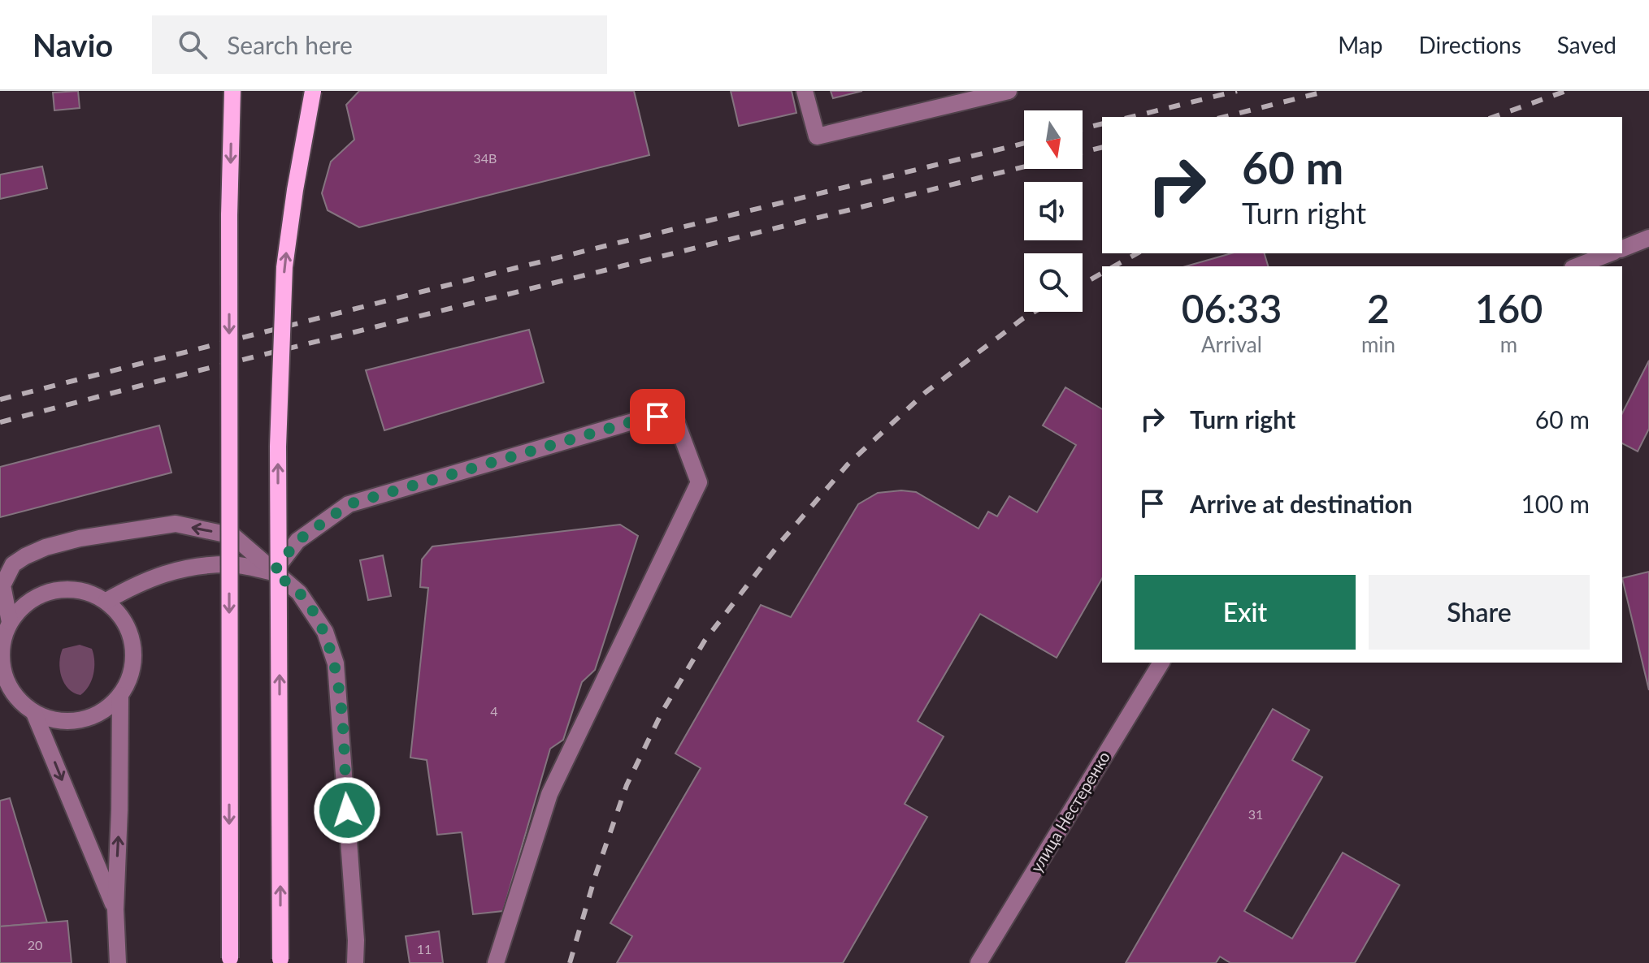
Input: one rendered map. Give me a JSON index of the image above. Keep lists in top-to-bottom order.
{
  "streets": {
    "street": ["улица Нестеренко"]
  },
  "house_numbers": [
    "34В",
    "4",
    "31",
    "20",
    "11"
  ],
  "north": "bottom",
  "page": {
    "header": "Navio",
    "search": "Search here",
    "nav": ["Map", "Directions", "Saved"],
    "turn": ["60 m", "Turn right"],
    "eta": [
      "06:33",
      "Arrival",
      "2",
      "min",
      "160",
      "m"
    ],
    "list": [
      {
        "name": "Turn right",
        "value": "60 m"
      },
      {
        "name": "Arrive at destination",
        "value": "100 m"
      }
    ],
    "buttons": ["Exit", "Share"]
  }
}
